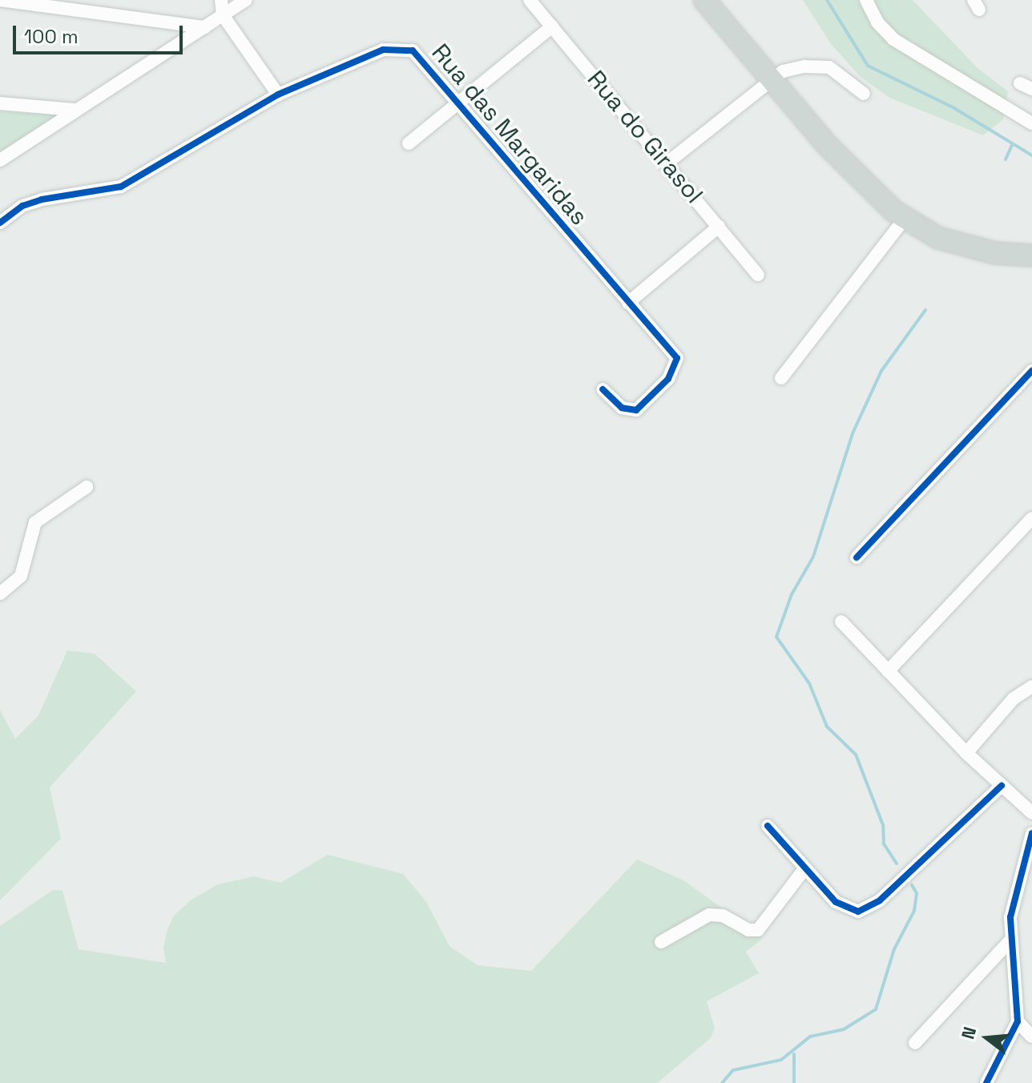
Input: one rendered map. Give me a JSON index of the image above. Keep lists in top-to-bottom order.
{
  "streets": {
    "street": ["Rua das Margaridas", "Rua do Girasol"]
  },
  "scale_bar": "100 m",
  "north": "left"
}
